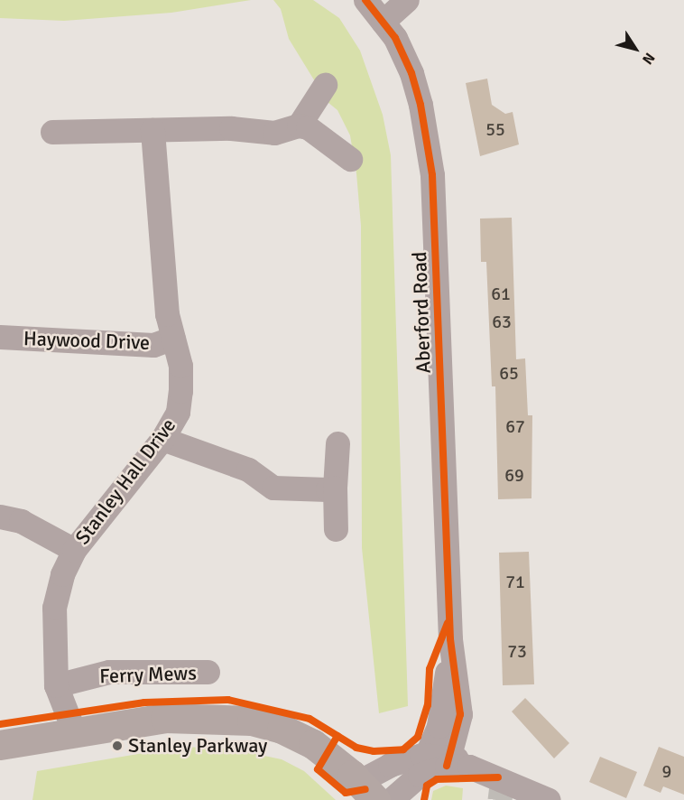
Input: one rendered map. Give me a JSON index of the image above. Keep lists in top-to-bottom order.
{
  "streets": {
    "street": [
      "Aberford Road",
      "Haywood Drive",
      "Stanley Hall Drive",
      "Ferry Mews"
    ]
  },
  "crossings": [
    ["Haywood Drive", "Stanley Hall Drive"],
    ["Stanley Hall Drive", "Ferry Mews"]
  ],
  "places": ["Stanley Parkway"],
  "house_numbers": [
    "55",
    "61",
    "63",
    "65",
    "67",
    "69",
    "71",
    "73",
    "9"
  ],
  "north": "bottom right"
}
